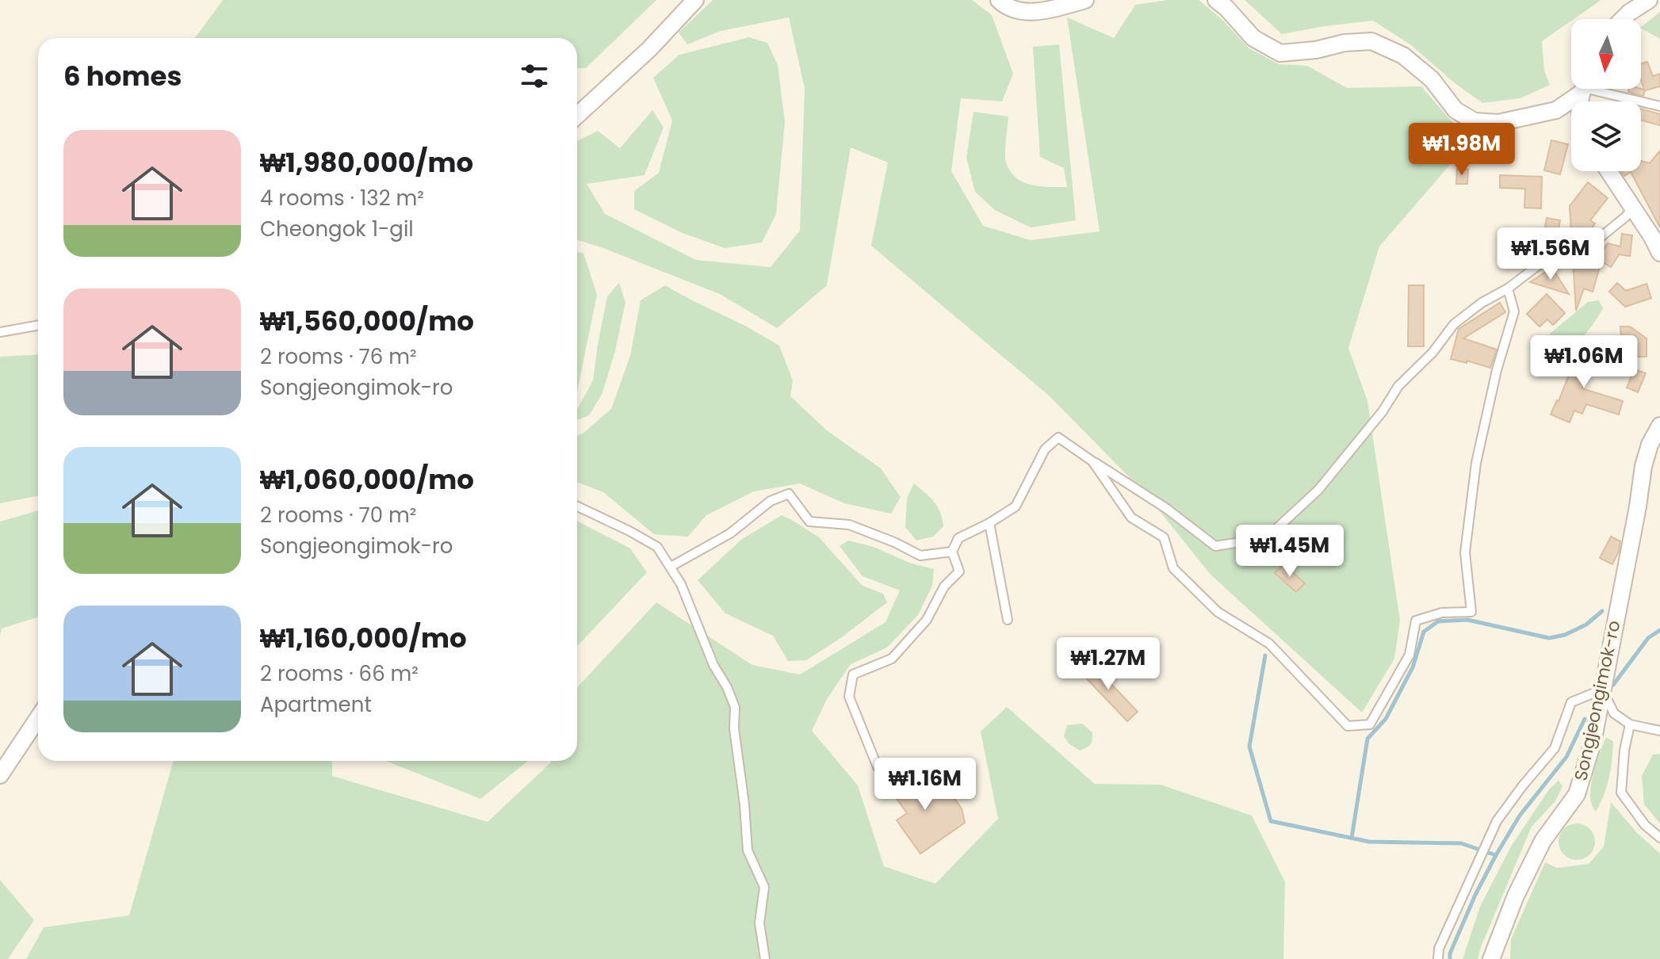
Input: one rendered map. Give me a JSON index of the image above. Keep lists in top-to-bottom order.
{
  "streets": {
    "street": ["Songjeongimok-ro"]
  },
  "north": "bottom",
  "page": {
    "heading": "6 homes",
    "list": [
      {
        "name": "₩1,980,000/mo",
        "note": "4 rooms · 132 m² · Cheongok 1-gil"
      },
      {
        "name": "₩1,560,000/mo",
        "note": "2 rooms · 76 m² · Songjeongimok-ro"
      },
      {
        "name": "₩1,060,000/mo",
        "note": "2 rooms · 70 m² · Songjeongimok-ro"
      },
      {
        "name": "₩1,160,000/mo",
        "note": "2 rooms · 66 m² · Apartment"
      }
    ],
    "price": [
      "₩1.98M",
      "₩1.56M",
      "₩1.06M",
      "₩1.45M",
      "₩1.27M",
      "₩1.16M"
    ]
  }
}
